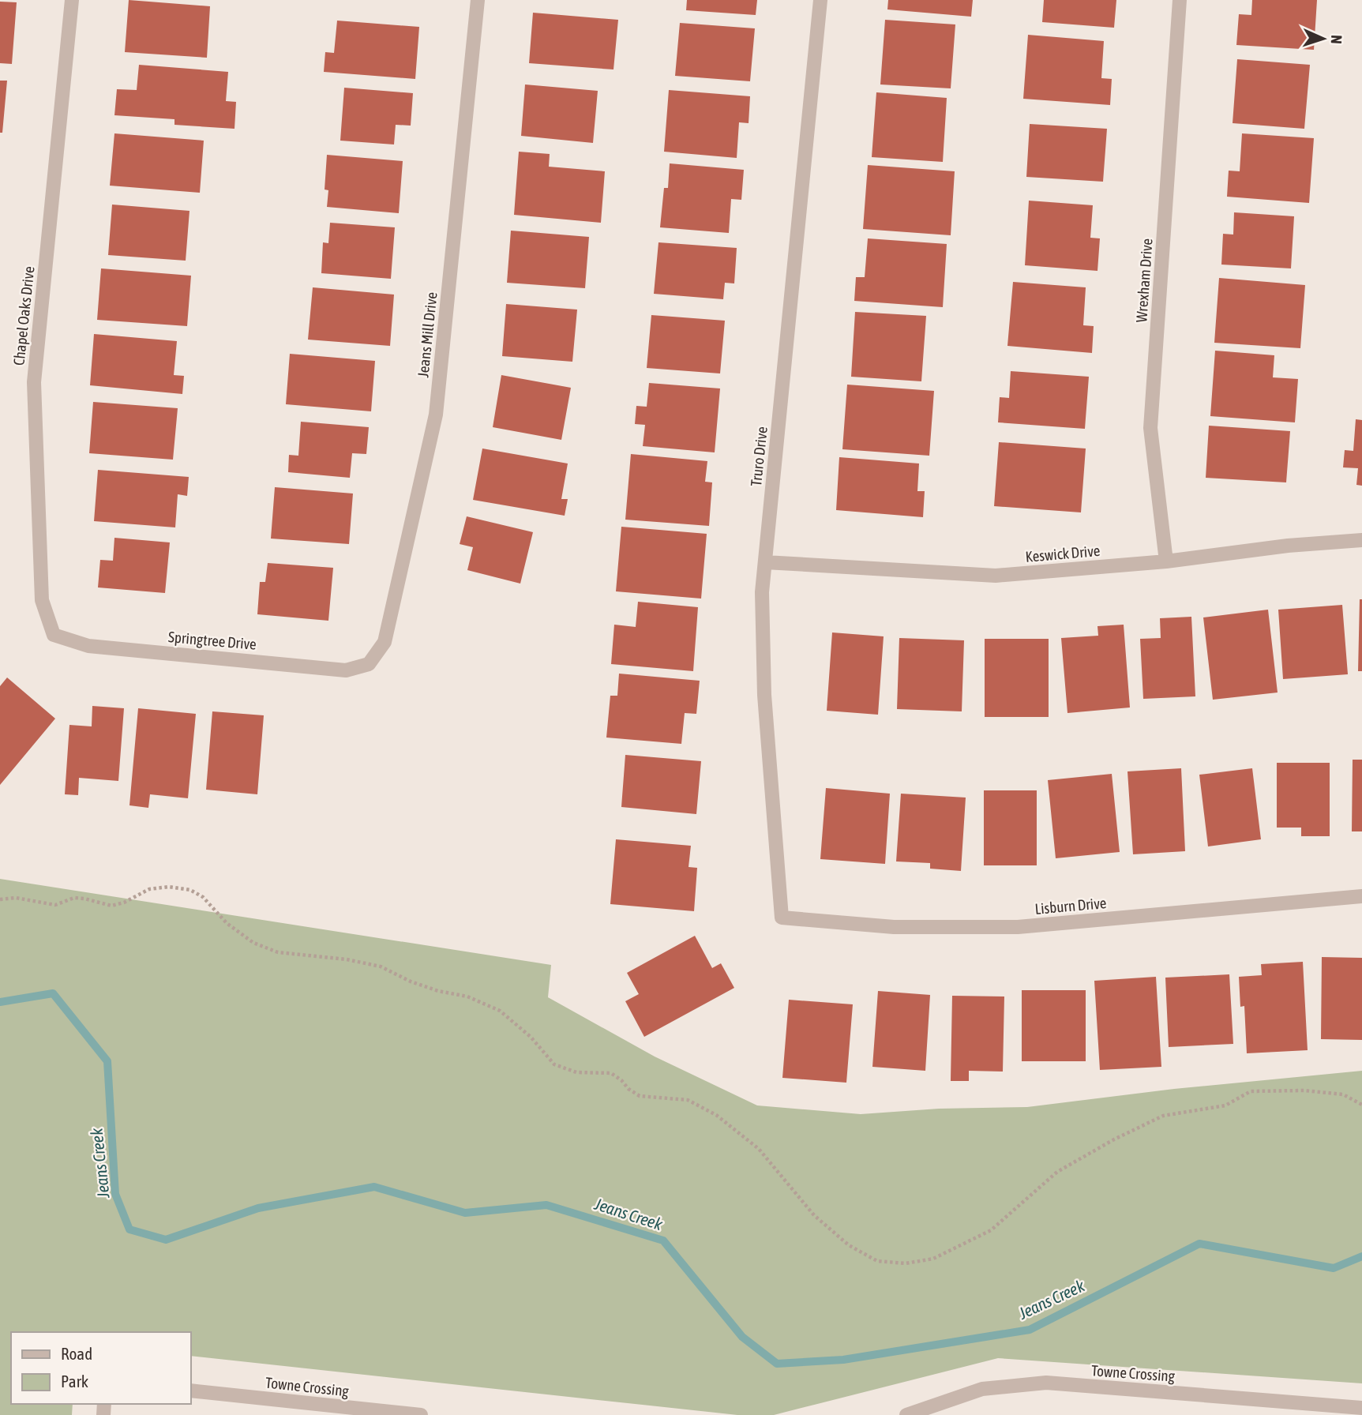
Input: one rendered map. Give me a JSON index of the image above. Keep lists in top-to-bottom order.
{
  "streets": {
    "street": [
      "Wrexham Drive",
      "Chapel Oaks Drive",
      "Jeans Mill Drive",
      "Truro Drive",
      "Keswick Drive",
      "Springtree Drive",
      "Lisburn Drive",
      "Towne Crossing"
    ]
  },
  "crossings": [
    ["Wrexham Drive", "Keswick Drive"],
    ["Chapel Oaks Drive", "Springtree Drive"],
    ["Jeans Mill Drive", "Springtree Drive"],
    ["Truro Drive", "Keswick Drive"],
    ["Truro Drive", "Lisburn Drive"]
  ],
  "water": ["Jeans Creek"],
  "legend": ["Road", "Park"],
  "north": "right"
}
